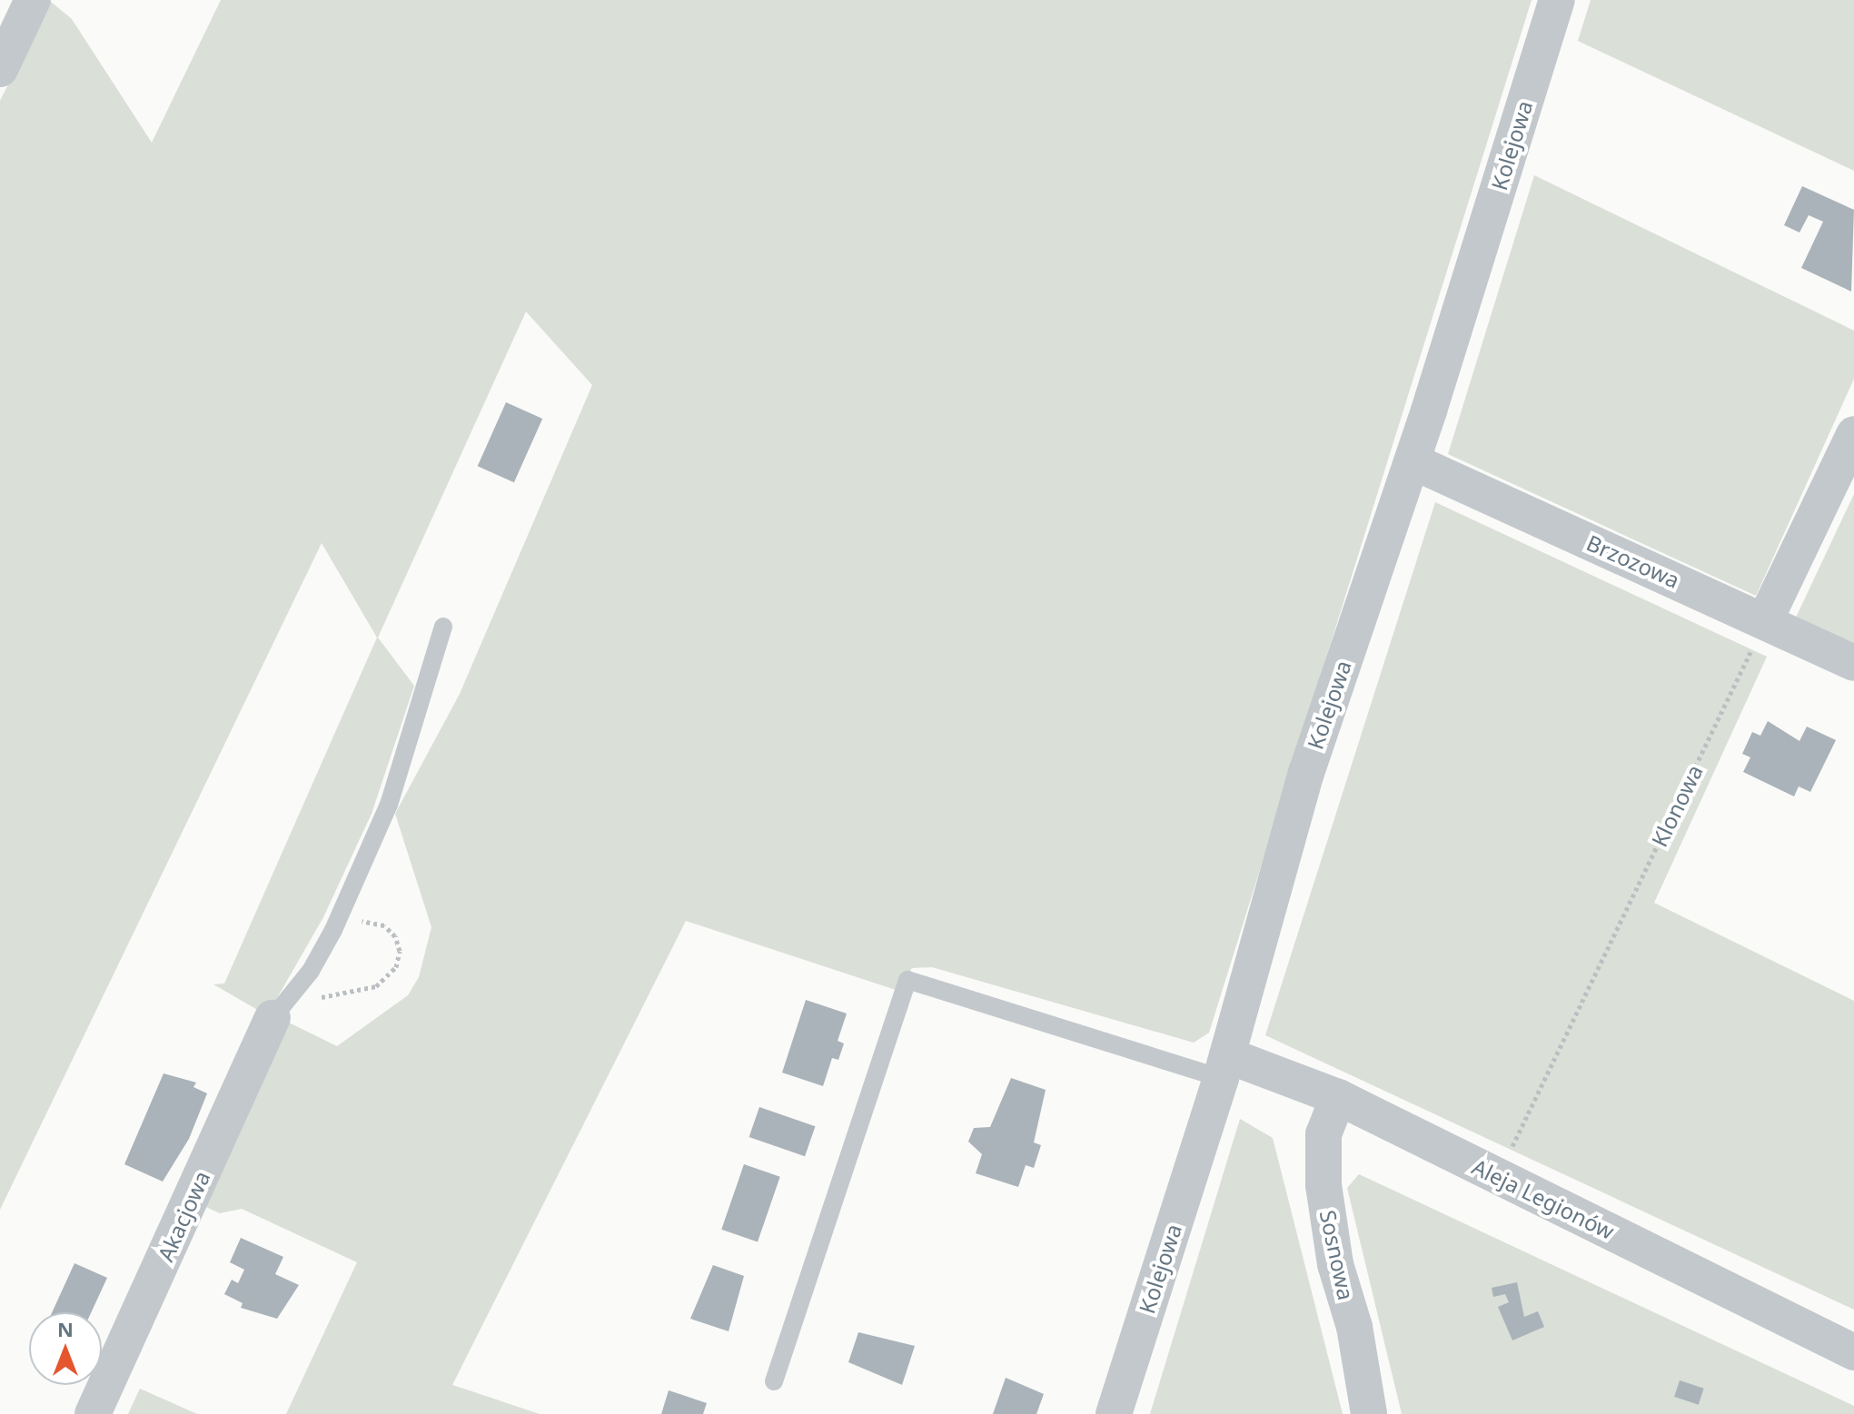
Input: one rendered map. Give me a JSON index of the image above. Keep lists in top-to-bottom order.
{
  "streets": {
    "street": [
      "Kolejowa",
      "Brzozowa",
      "Aleja Legionów",
      "Akacjowa",
      "Sosnowa"
    ],
    "path": ["Klonowa"]
  },
  "crossings": [
    ["Kolejowa", "Brzozowa"],
    ["Kolejowa", "Aleja Legionów"],
    ["Brzozowa", "Klonowa"],
    ["Klonowa", "Aleja Legionów"],
    ["Aleja Legionów", "Sosnowa"]
  ],
  "north": "top"
}
